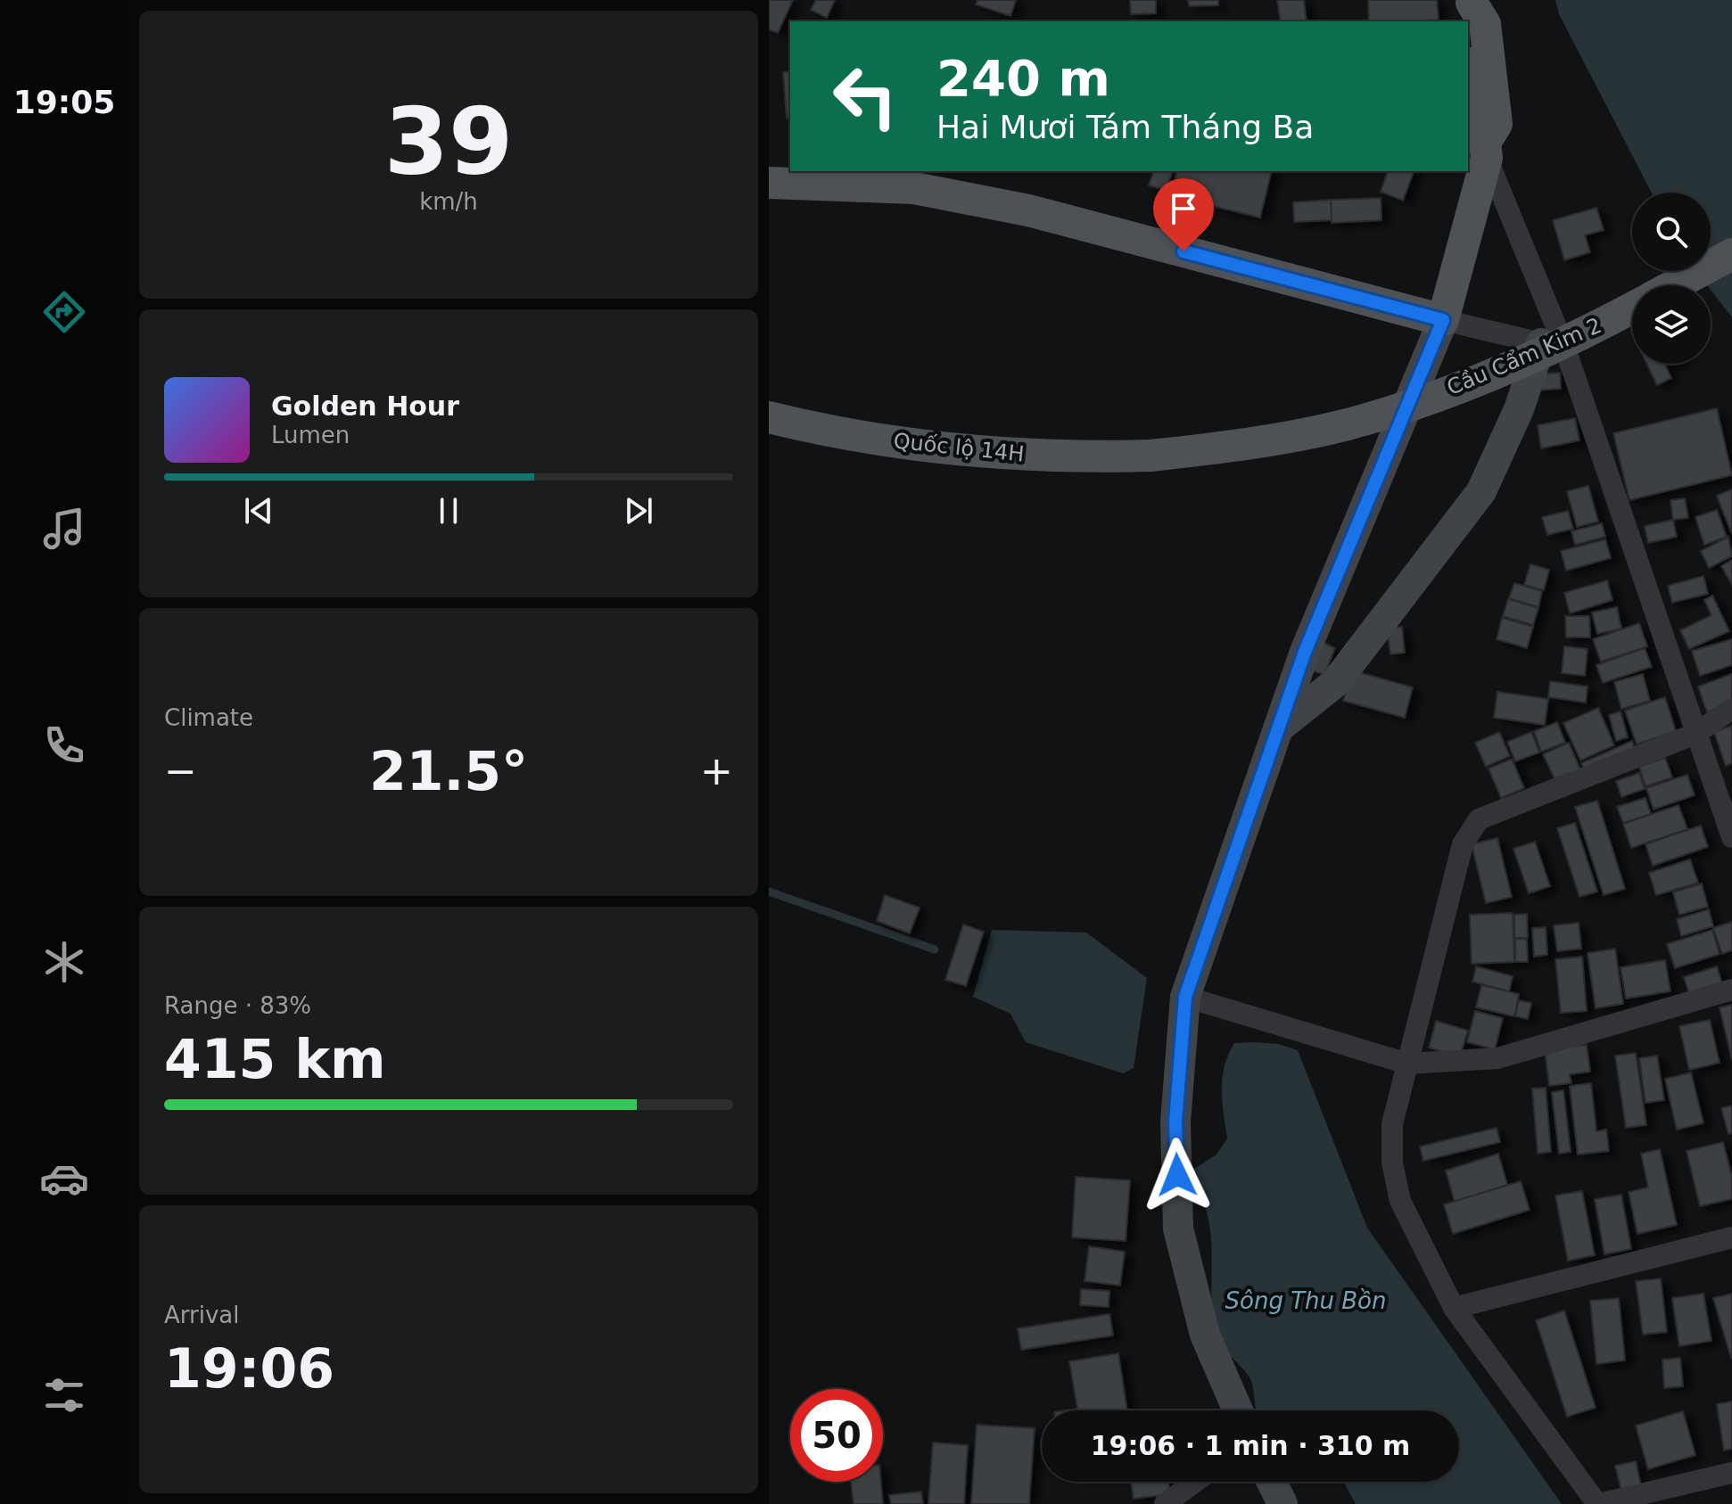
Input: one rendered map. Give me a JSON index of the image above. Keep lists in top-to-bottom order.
{
  "streets": {
    "main road": ["Cầu Cẩm Kim 2", "Quốc lộ 14H"]
  },
  "crossings": [
    ["Cầu Cẩm Kim 2", "Quốc lộ 14H"]
  ],
  "water": ["Sông Thu Bồn"],
  "page": {
    "tabs": "19:05",
    "tile": [
      ["39", "km/h"],
      "Climate",
      ["Range · 83%", "415 km"],
      ["Arrival", "19:06"]
    ],
    "turn": ["240 m", "Hai Mươi Tám Tháng Ba"],
    "song": ["Golden Hour", "Lumen"],
    "heat": ["−", "21.5°", "+"],
    "limit": "50",
    "trip": "19:06 · 1 min · 310 m"
  }
}
